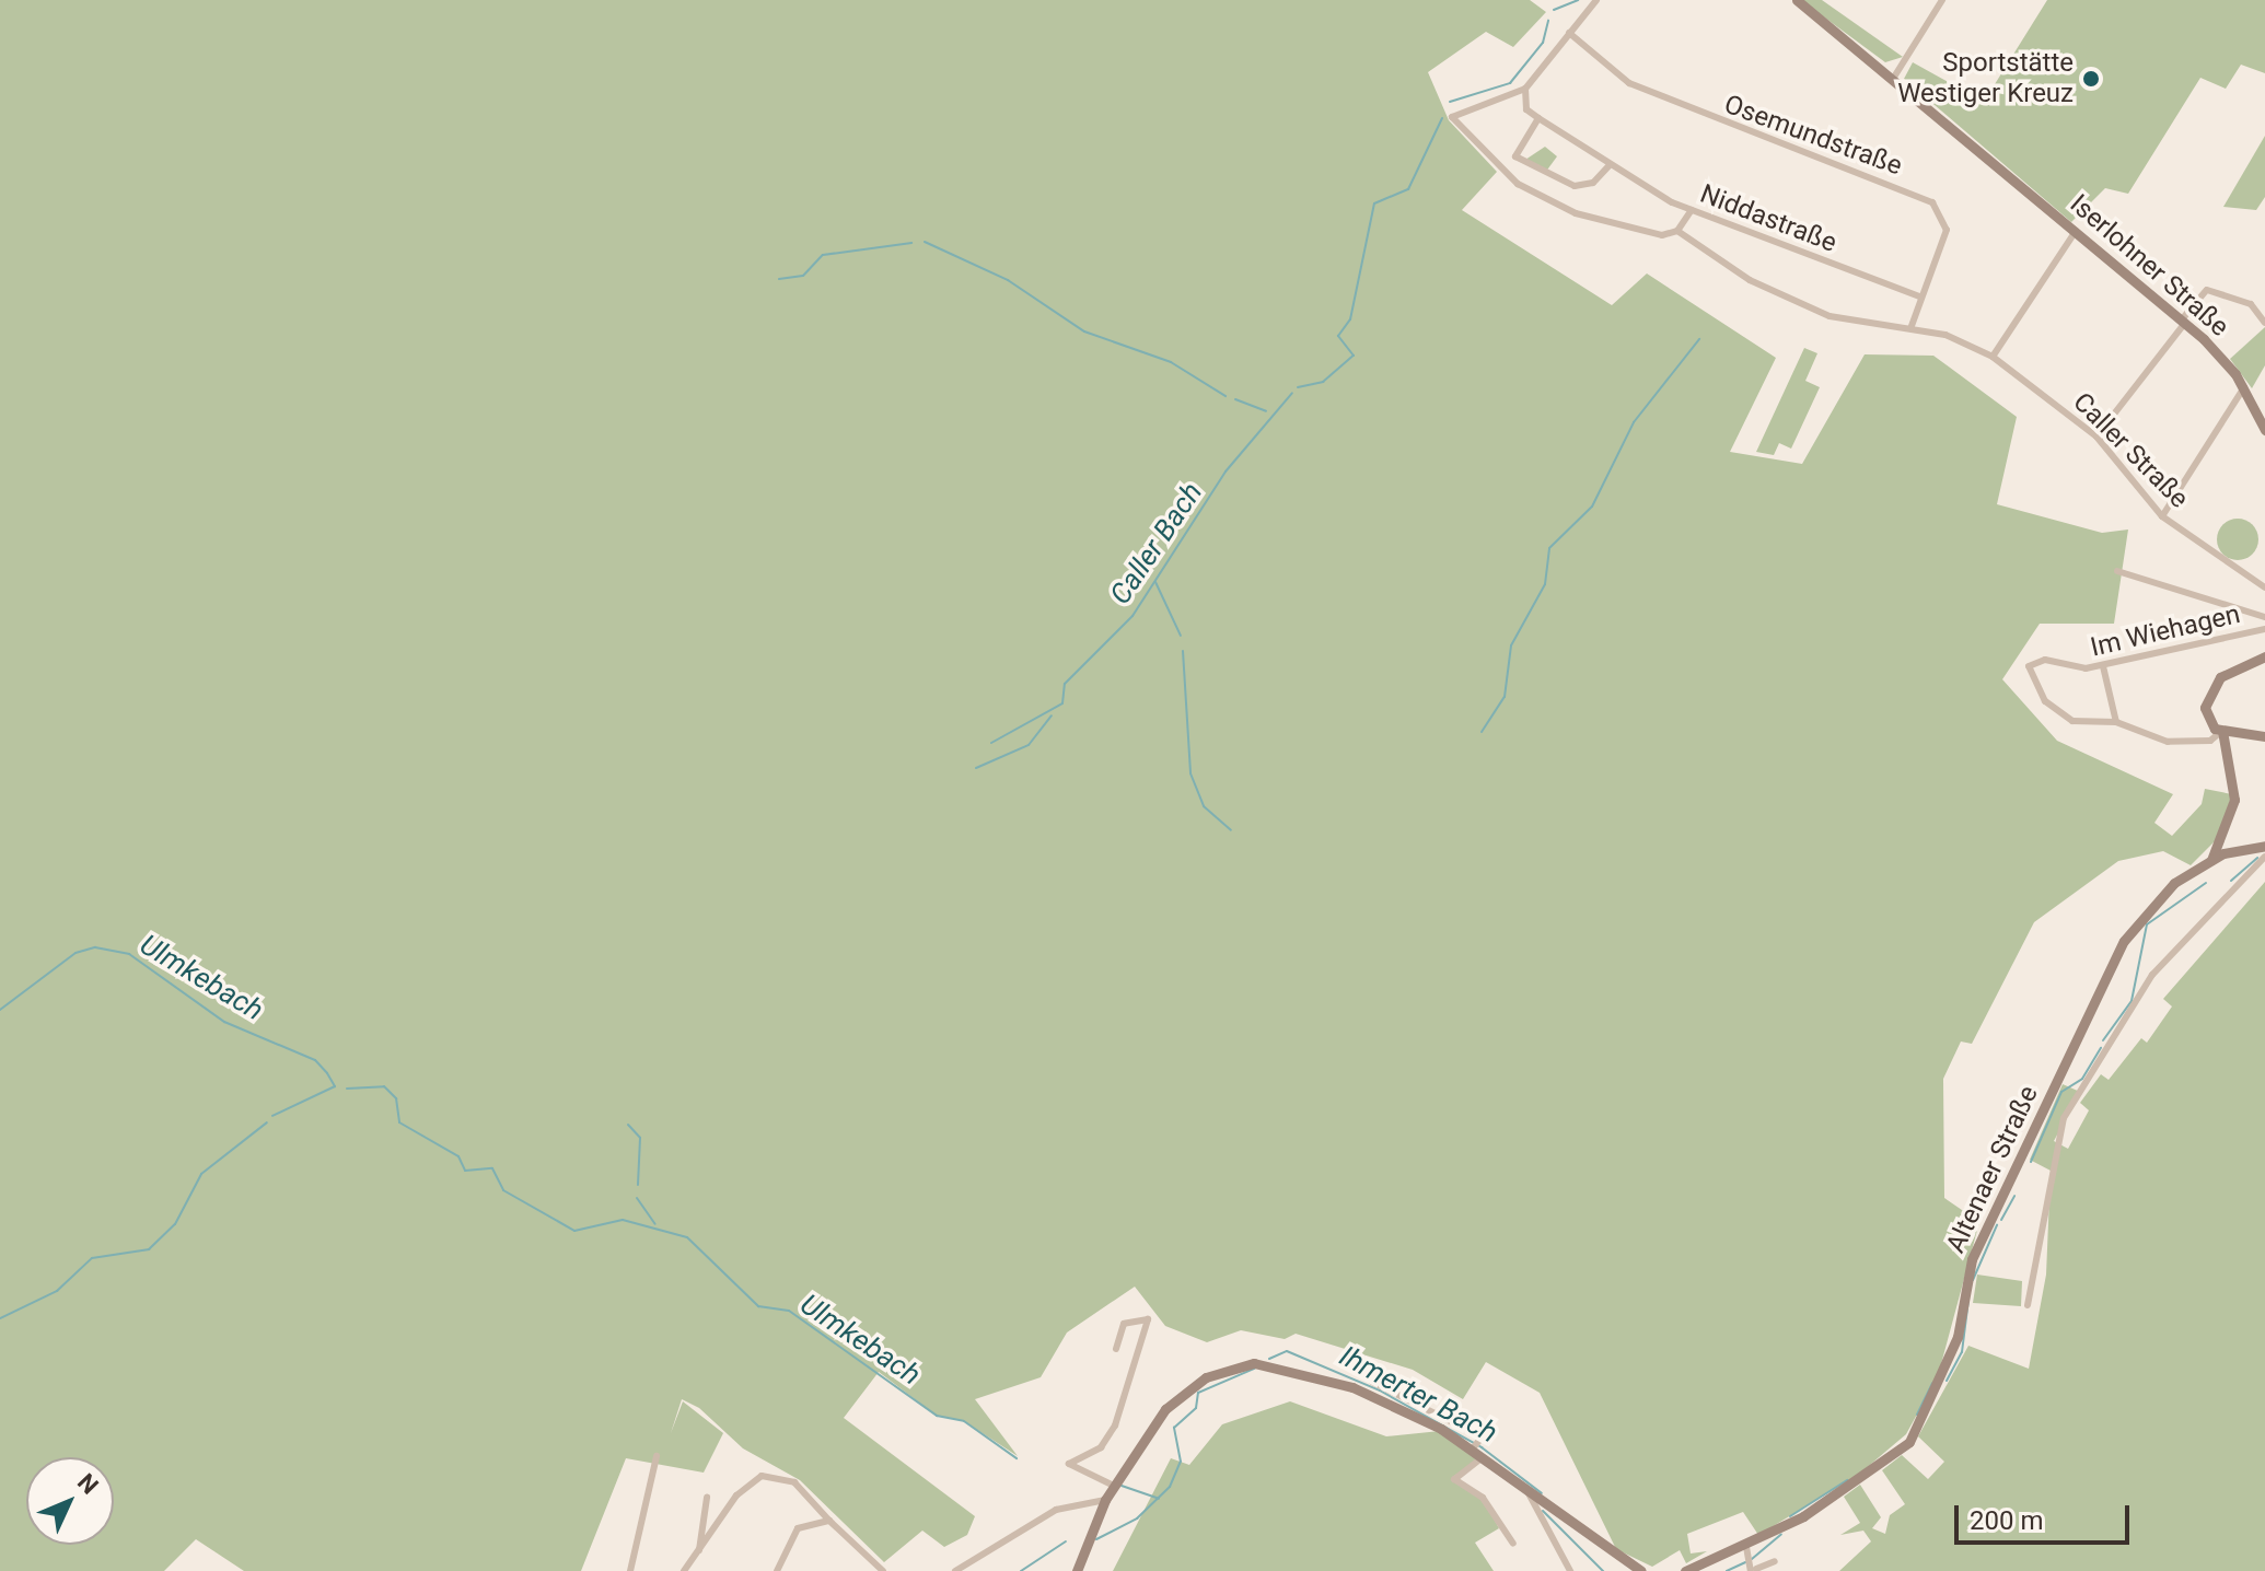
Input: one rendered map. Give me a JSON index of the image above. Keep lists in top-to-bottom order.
{
  "streets": {
    "main road": ["Iserlohner Straße", "Altenaer Straße"],
    "street": [
      "Osemundstraße",
      "Niddastraße",
      "Caller Straße",
      "Im Wiehagen"
    ]
  },
  "crossings": [
    ["Osemundstraße", "Niddastraße"],
    ["Osemundstraße", "Caller Straße"]
  ],
  "water": ["Caller Bach", "Ulmkebach", "Ihmerter Bach"],
  "places": ["Sportstätte Westiger Kreuz"],
  "scale_bar": "200 m",
  "north": "top right"
}
